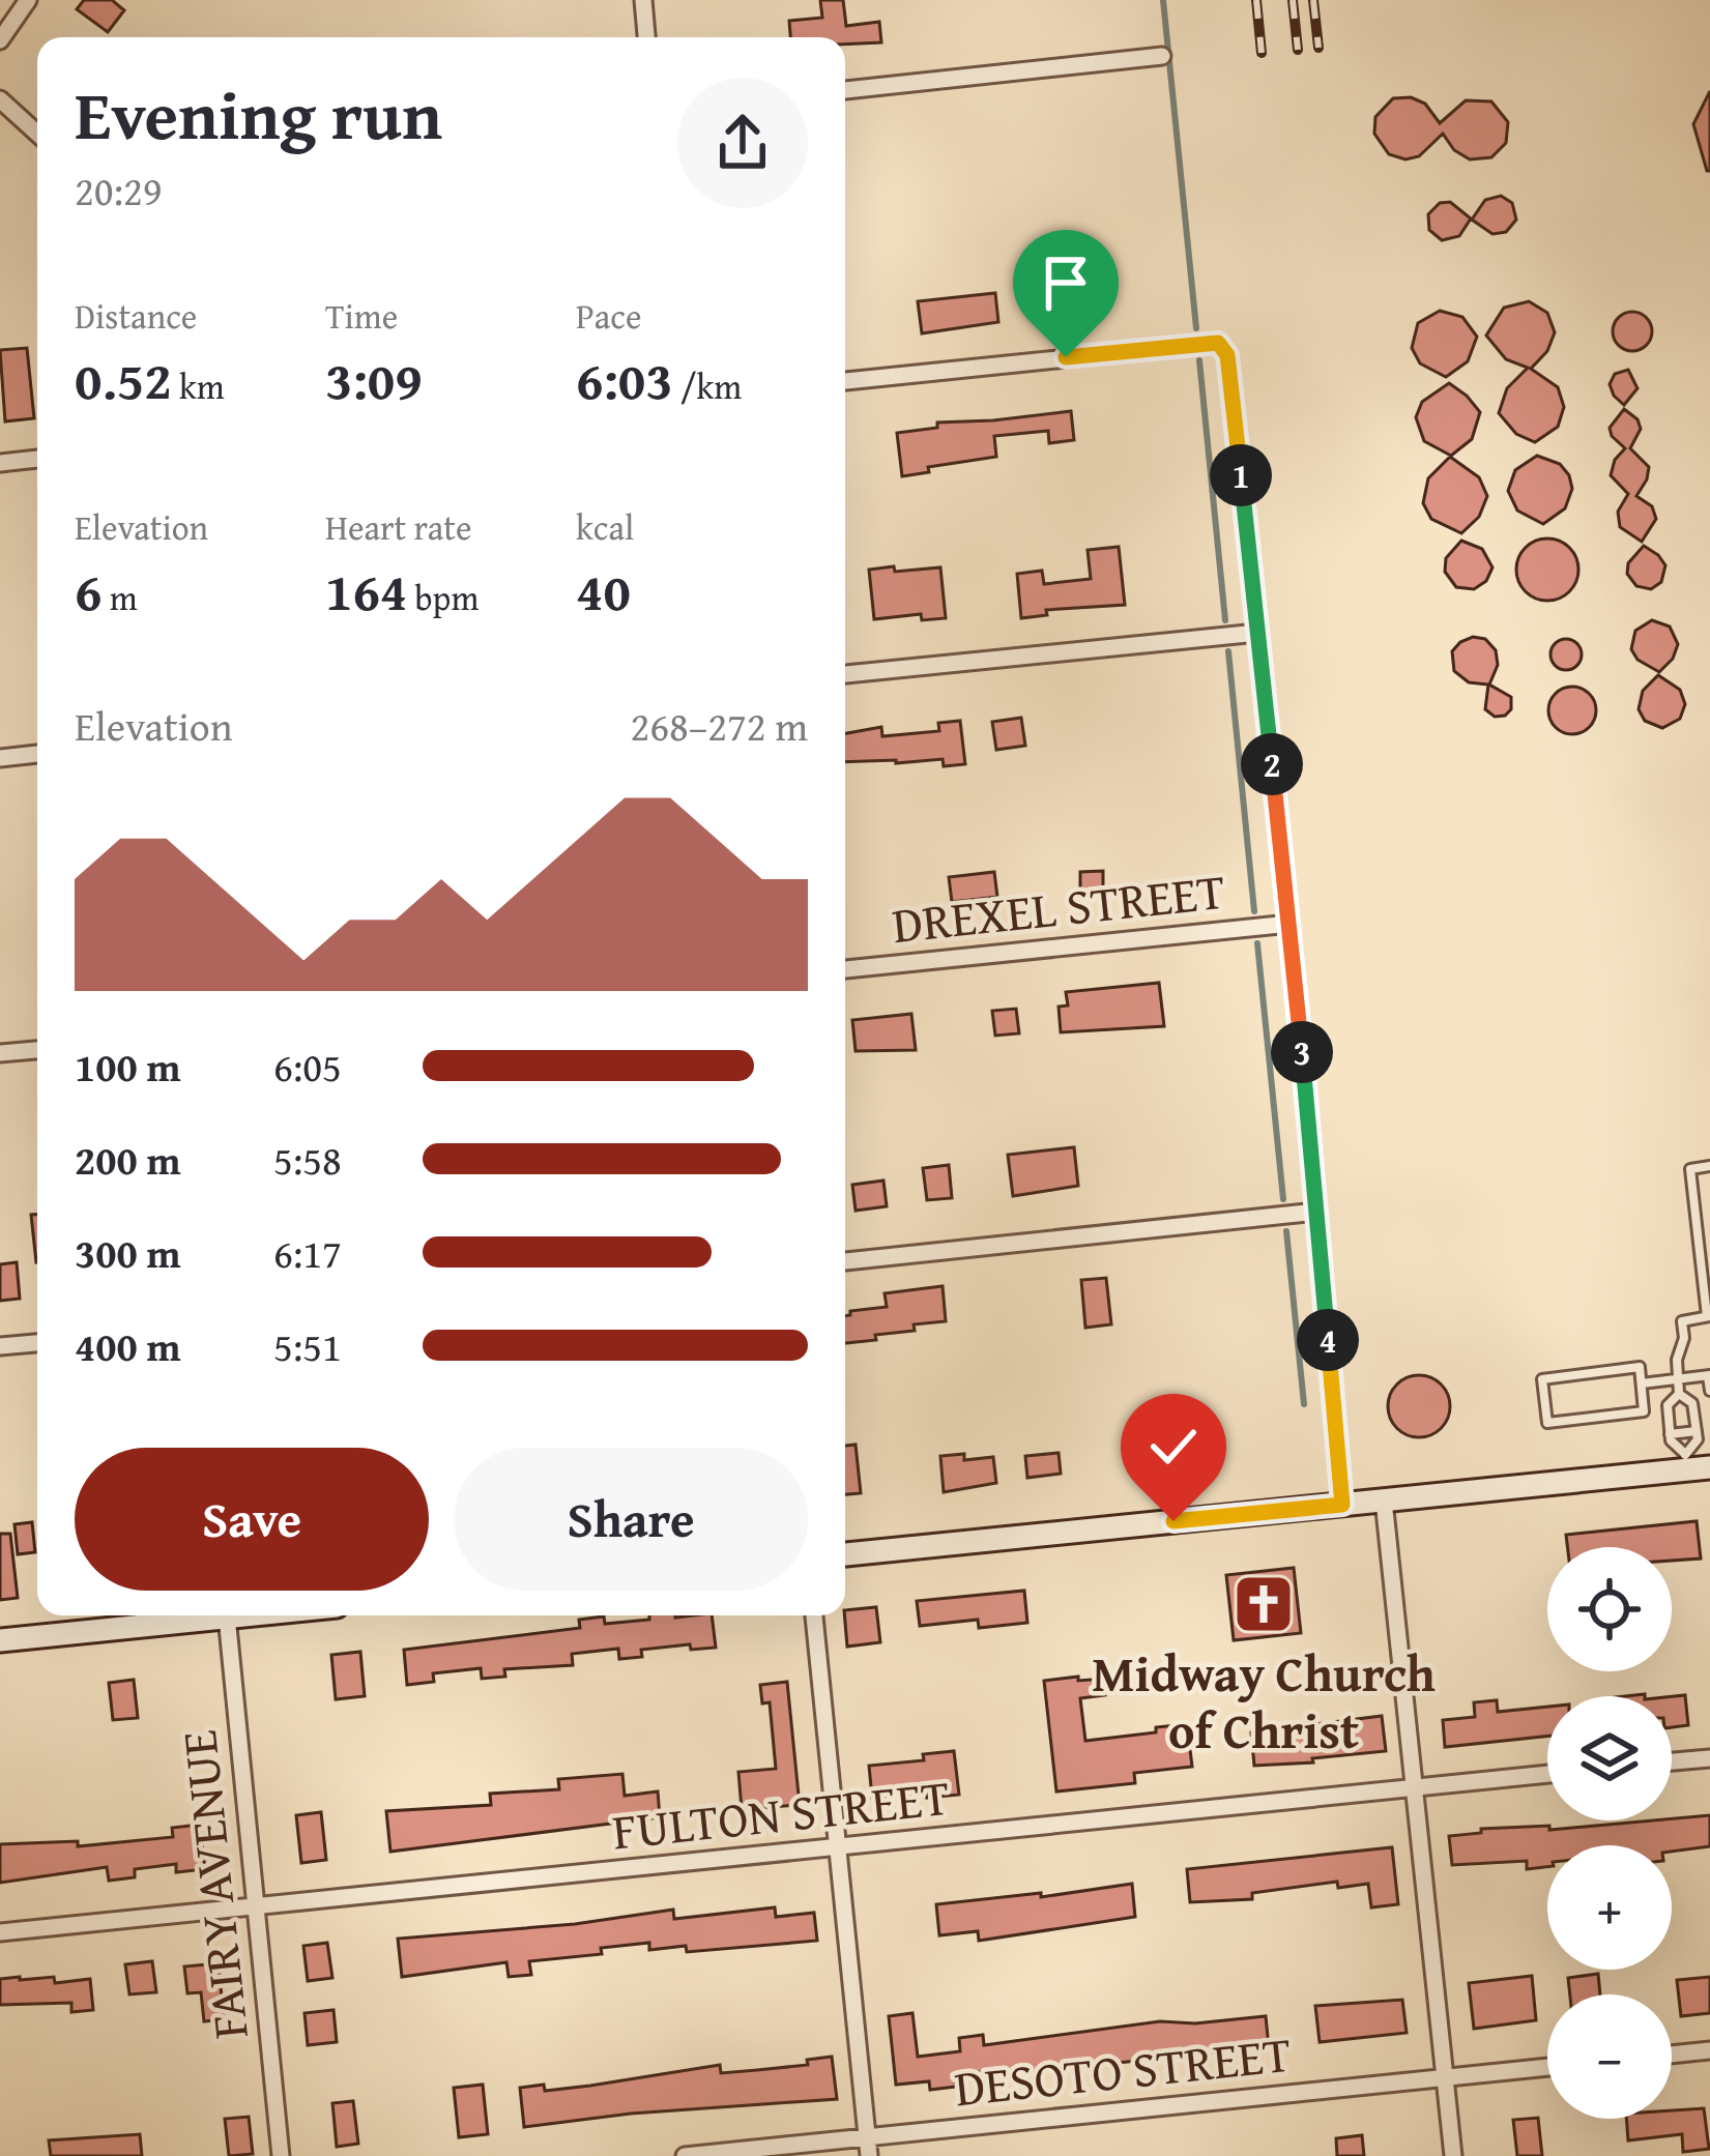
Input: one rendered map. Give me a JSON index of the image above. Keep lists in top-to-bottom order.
{
  "streets": {
    "street": [
      "DREXEL STREET",
      "FULTON STREET",
      "FAIRY AVENUE",
      "DESOTO STREET"
    ]
  },
  "crossings": [
    ["FULTON STREET", "FAIRY AVENUE"]
  ],
  "places": {
    "church": ["Midway Church of Christ"]
  },
  "page": {
    "heading": ["Evening run", "20:29"],
    "stats": [
      ["Distance", "0.52 km"],
      ["Time", "3:09"],
      ["Pace", "6:03 /km"],
      ["Elevation", "6 m"],
      ["Heart rate", "164 bpm"],
      ["kcal", "40"]
    ],
    "pins": [
      "1",
      "2",
      "3",
      "4"
    ],
    "chart": ["Elevation", "268–272 m"],
    "list": [
      {
        "name": "100 m",
        "note": "6:05"
      },
      {
        "name": "200 m",
        "note": "5:58"
      },
      {
        "name": "300 m",
        "note": "6:17"
      },
      {
        "name": "400 m",
        "note": "5:51"
      }
    ],
    "buttons": ["Save", "Share"],
    "map_buttons": ["+", "−"]
  }
}
